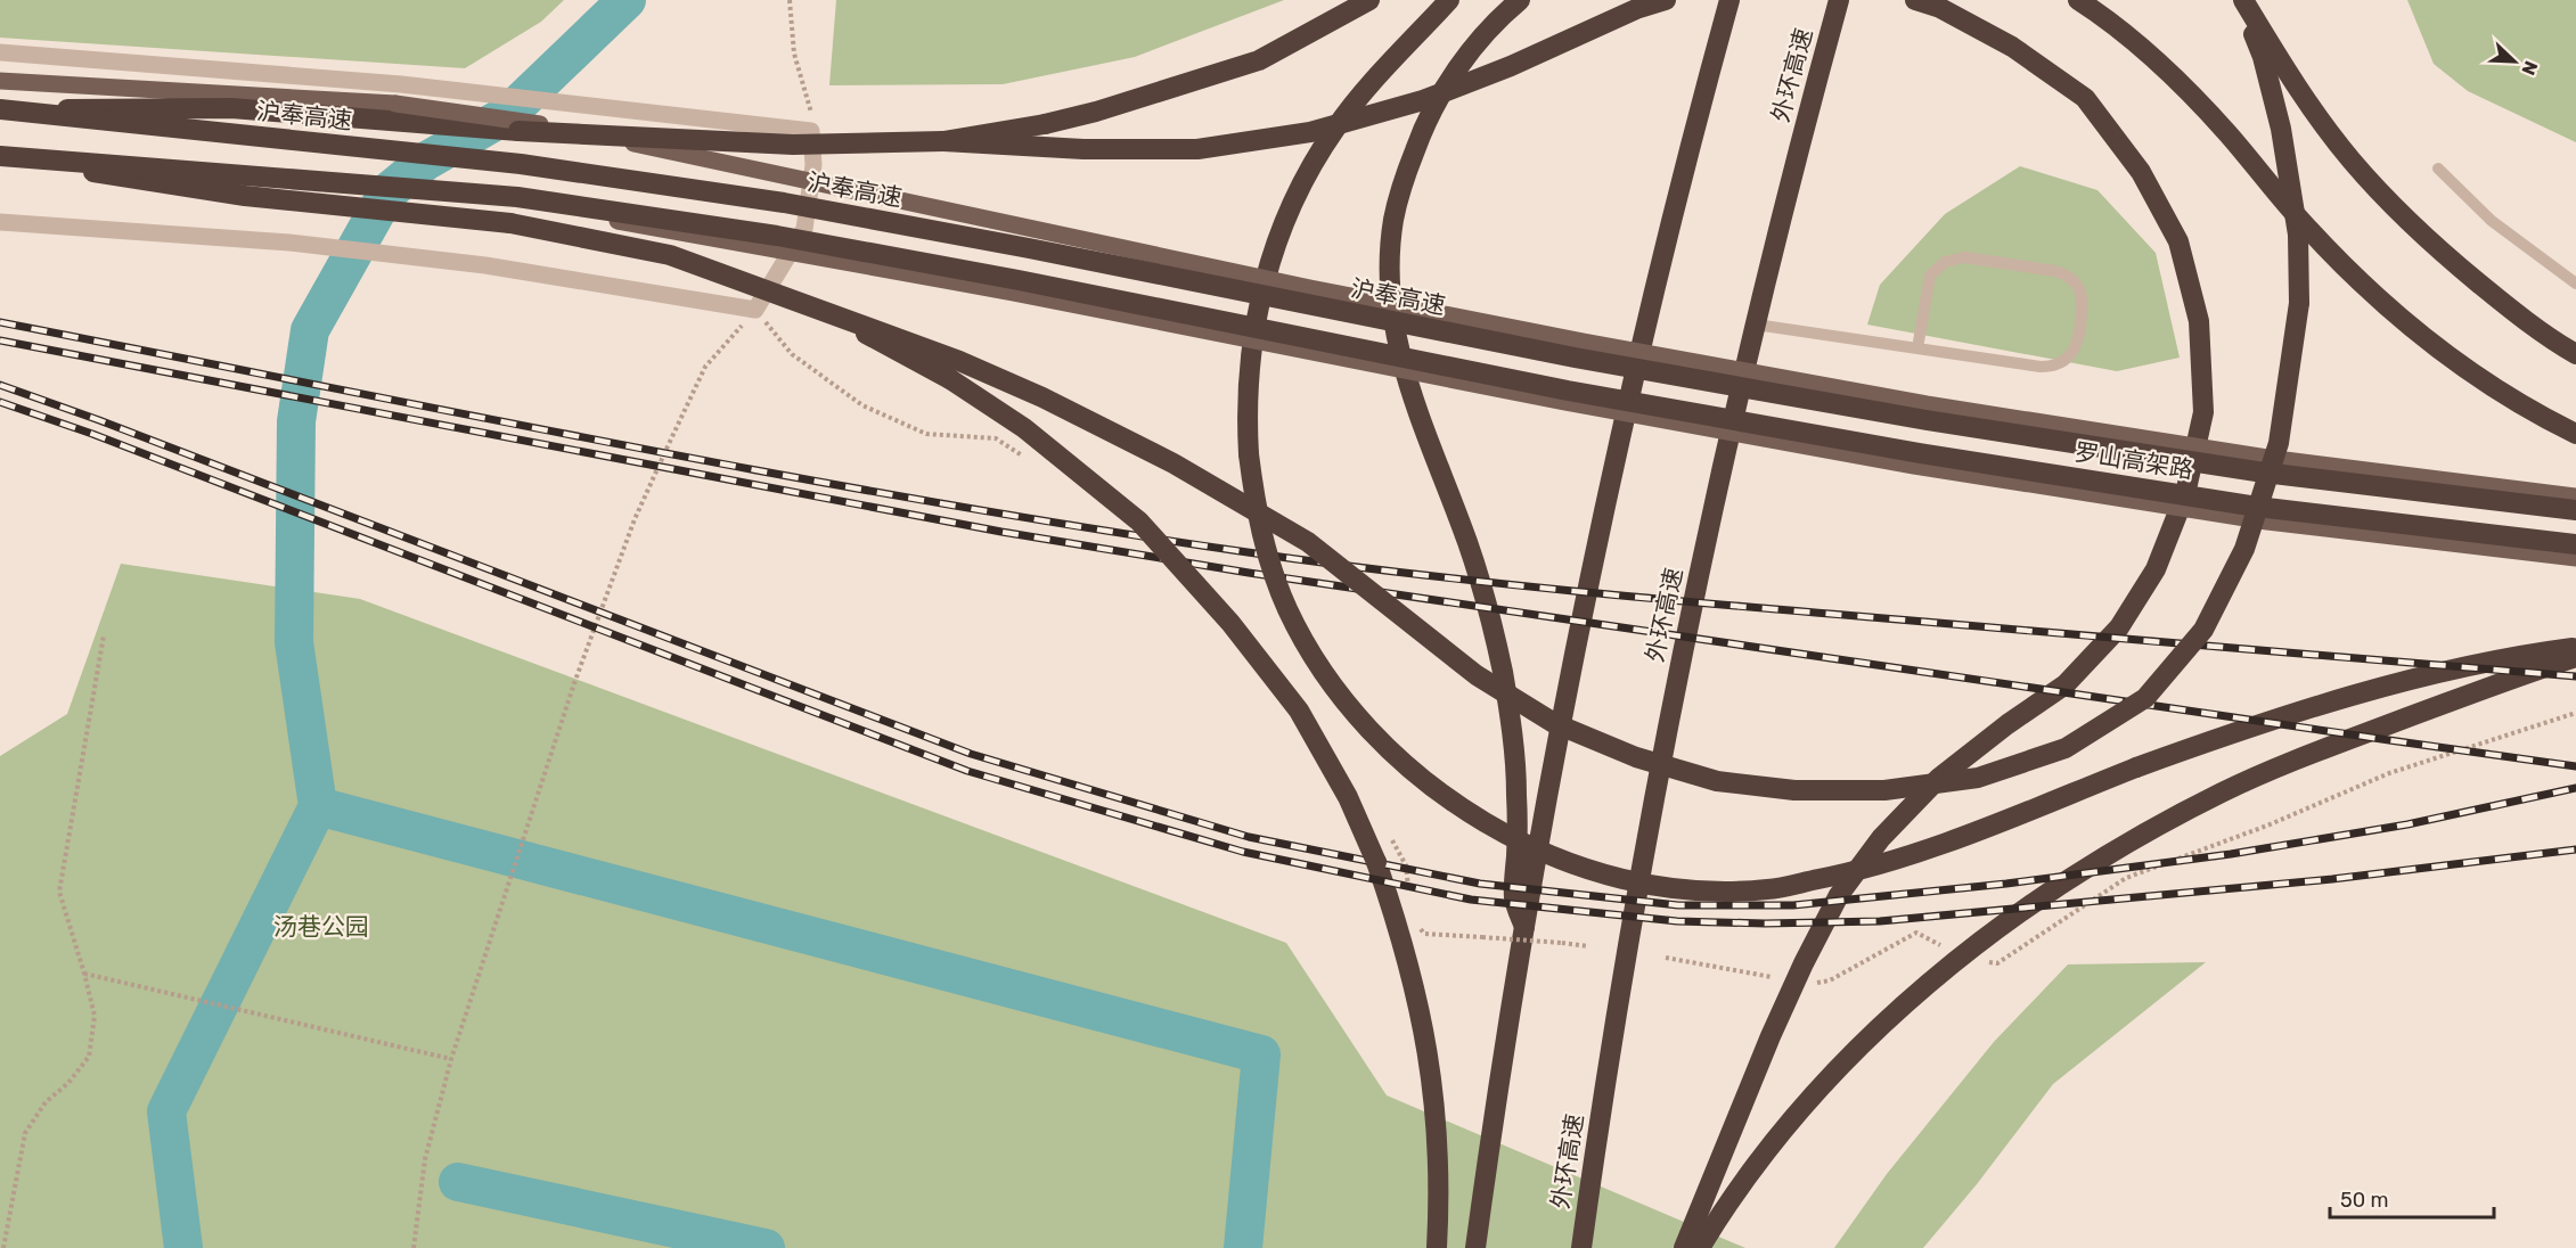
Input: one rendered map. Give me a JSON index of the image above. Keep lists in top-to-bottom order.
{
  "streets": {
    "highway": ["外环高速", "沪奉高速", "罗山高架路"]
  },
  "crossings": [
    ["沪奉高速", "罗山高架路"]
  ],
  "parks": ["汤巷公园"],
  "scale_bar": "50 m",
  "north": "bottom right"
}
